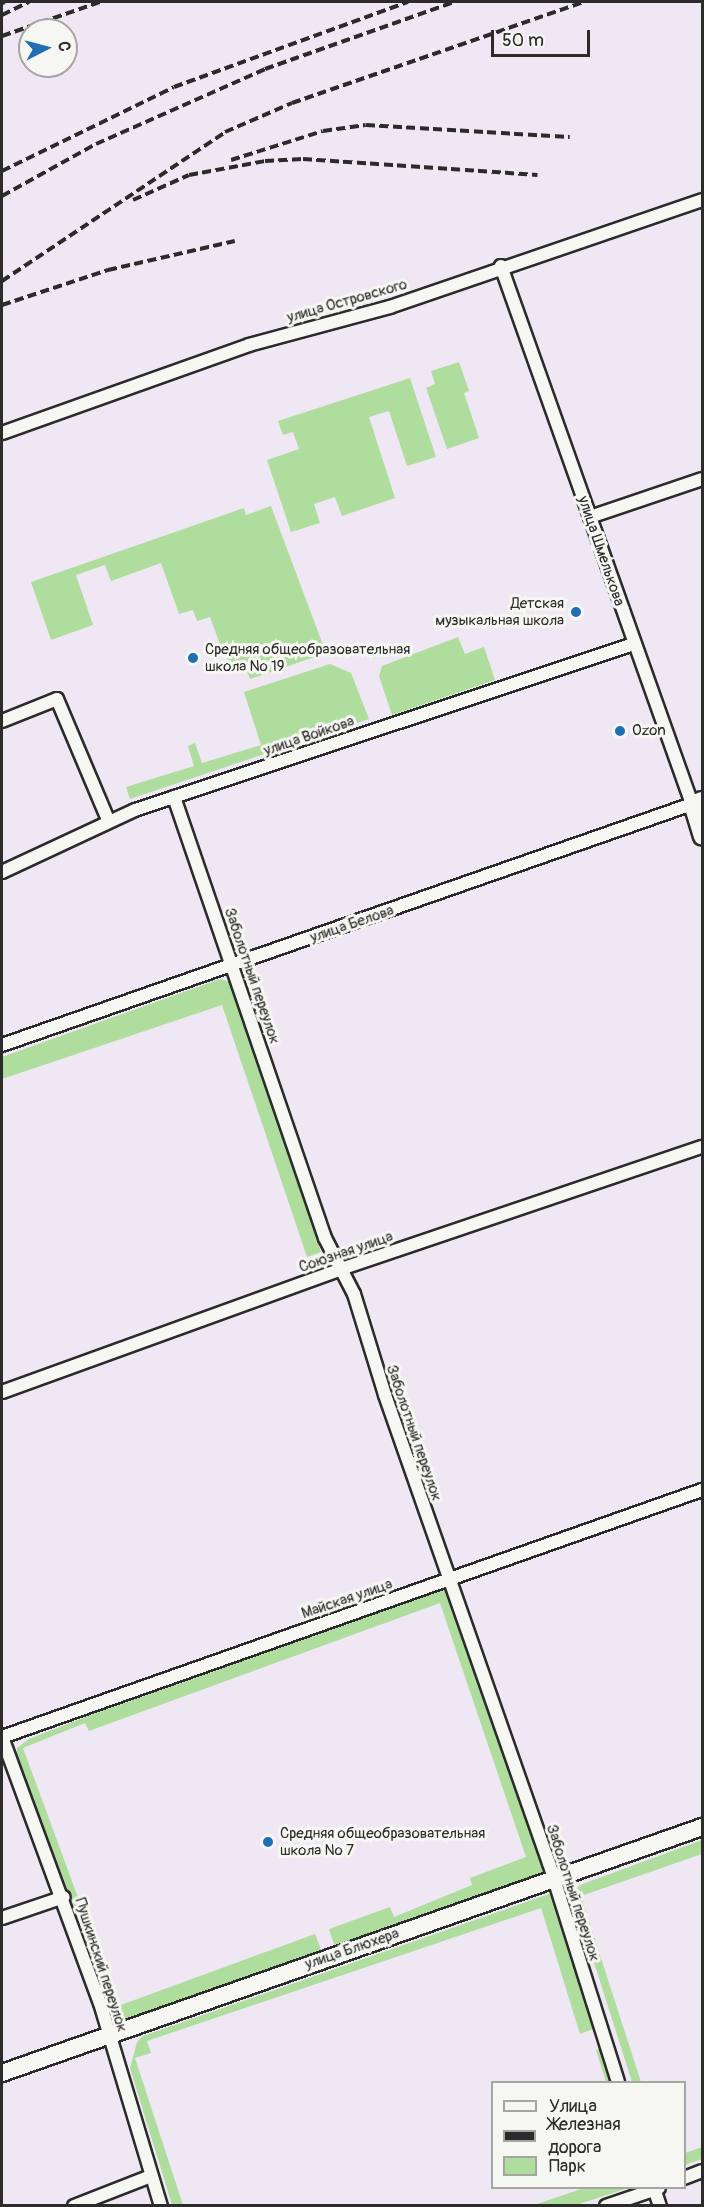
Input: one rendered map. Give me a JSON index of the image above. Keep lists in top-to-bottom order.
{
  "streets": {
    "street": [
      "улица Островского",
      "улица Шмелькова",
      "улица Войкова",
      "улица Белова",
      "Заболотный переулок",
      "Союзная улица",
      "Майская улица",
      "улица Блюхера",
      "Пушкинский переулок"
    ]
  },
  "crossings": [
    ["улица Островского", "улица Шмелькова"],
    ["улица Шмелькова", "улица Войкова"],
    ["улица Шмелькова", "улица Белова"],
    ["улица Войкова", "Заболотный переулок"],
    ["улица Белова", "Заболотный переулок"],
    ["Заболотный переулок", "Союзная улица"],
    ["Заболотный переулок", "Майская улица"],
    ["Заболотный переулок", "улица Блюхера"],
    ["Майская улица", "Пушкинский переулок"],
    ["улица Блюхера", "Пушкинский переулок"]
  ],
  "places": [
    "Детская музыкальная школа",
    "Средняя общеобразовательная школа № 19",
    "Ozon",
    "Средняя общеобразовательная школа № 7"
  ],
  "legend": ["Улица", "Железная дорога", "Парк"],
  "scale_bar": "50 m",
  "north": "right"
}
